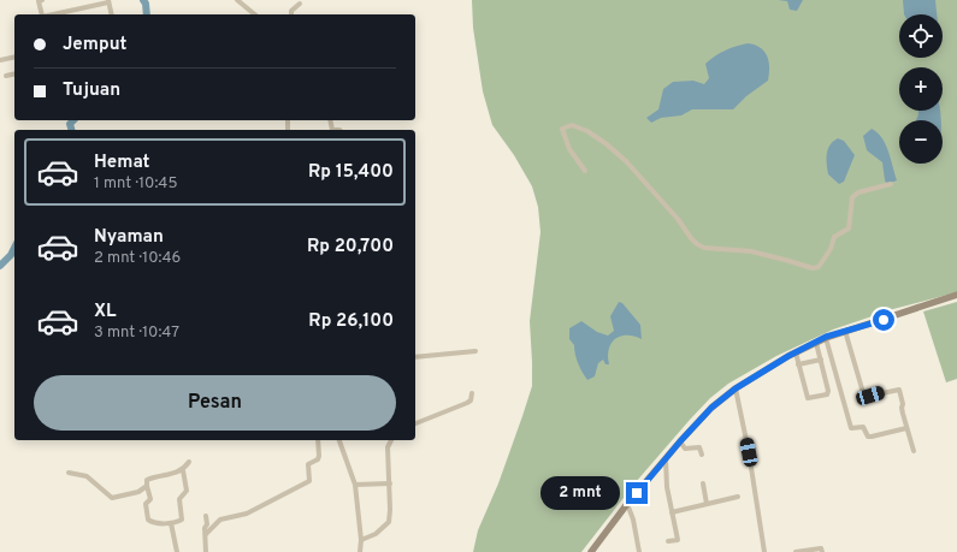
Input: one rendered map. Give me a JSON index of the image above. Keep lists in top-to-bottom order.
{
  "page": {
    "map_buttons": ["+", "−"],
    "banner": ["Jemput", "Tujuan"],
    "list": [
      {
        "name": "Hemat",
        "note": "1 mnt · 10:45",
        "value": "Rp 15,400"
      },
      {
        "name": "Nyaman",
        "note": "2 mnt · 10:46",
        "value": "Rp 20,700"
      },
      {
        "name": "XL",
        "note": "3 mnt · 10:47",
        "value": "Rp 26,100"
      }
    ],
    "buttons": "Pesan",
    "bubble": "2 mnt"
  }
}
